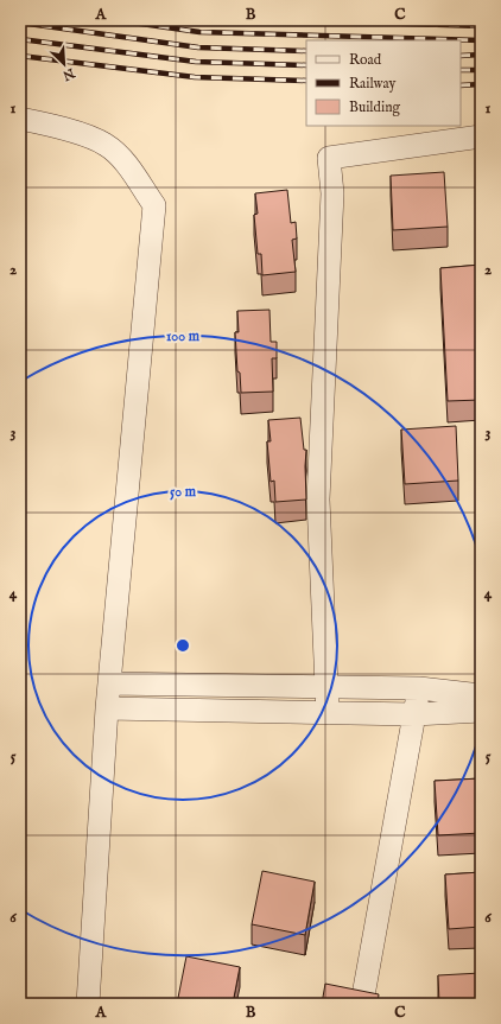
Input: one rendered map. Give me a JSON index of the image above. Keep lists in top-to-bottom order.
{
  "legend": ["Road", "Railway", "Building"],
  "north": "bottom right",
  "grid": {
    "columns": ["A", "B", "C"],
    "rows": [
      "1",
      "2",
      "3",
      "4",
      "5",
      "6"
    ]
  },
  "rings": ["100 m", "50 m"]
}
